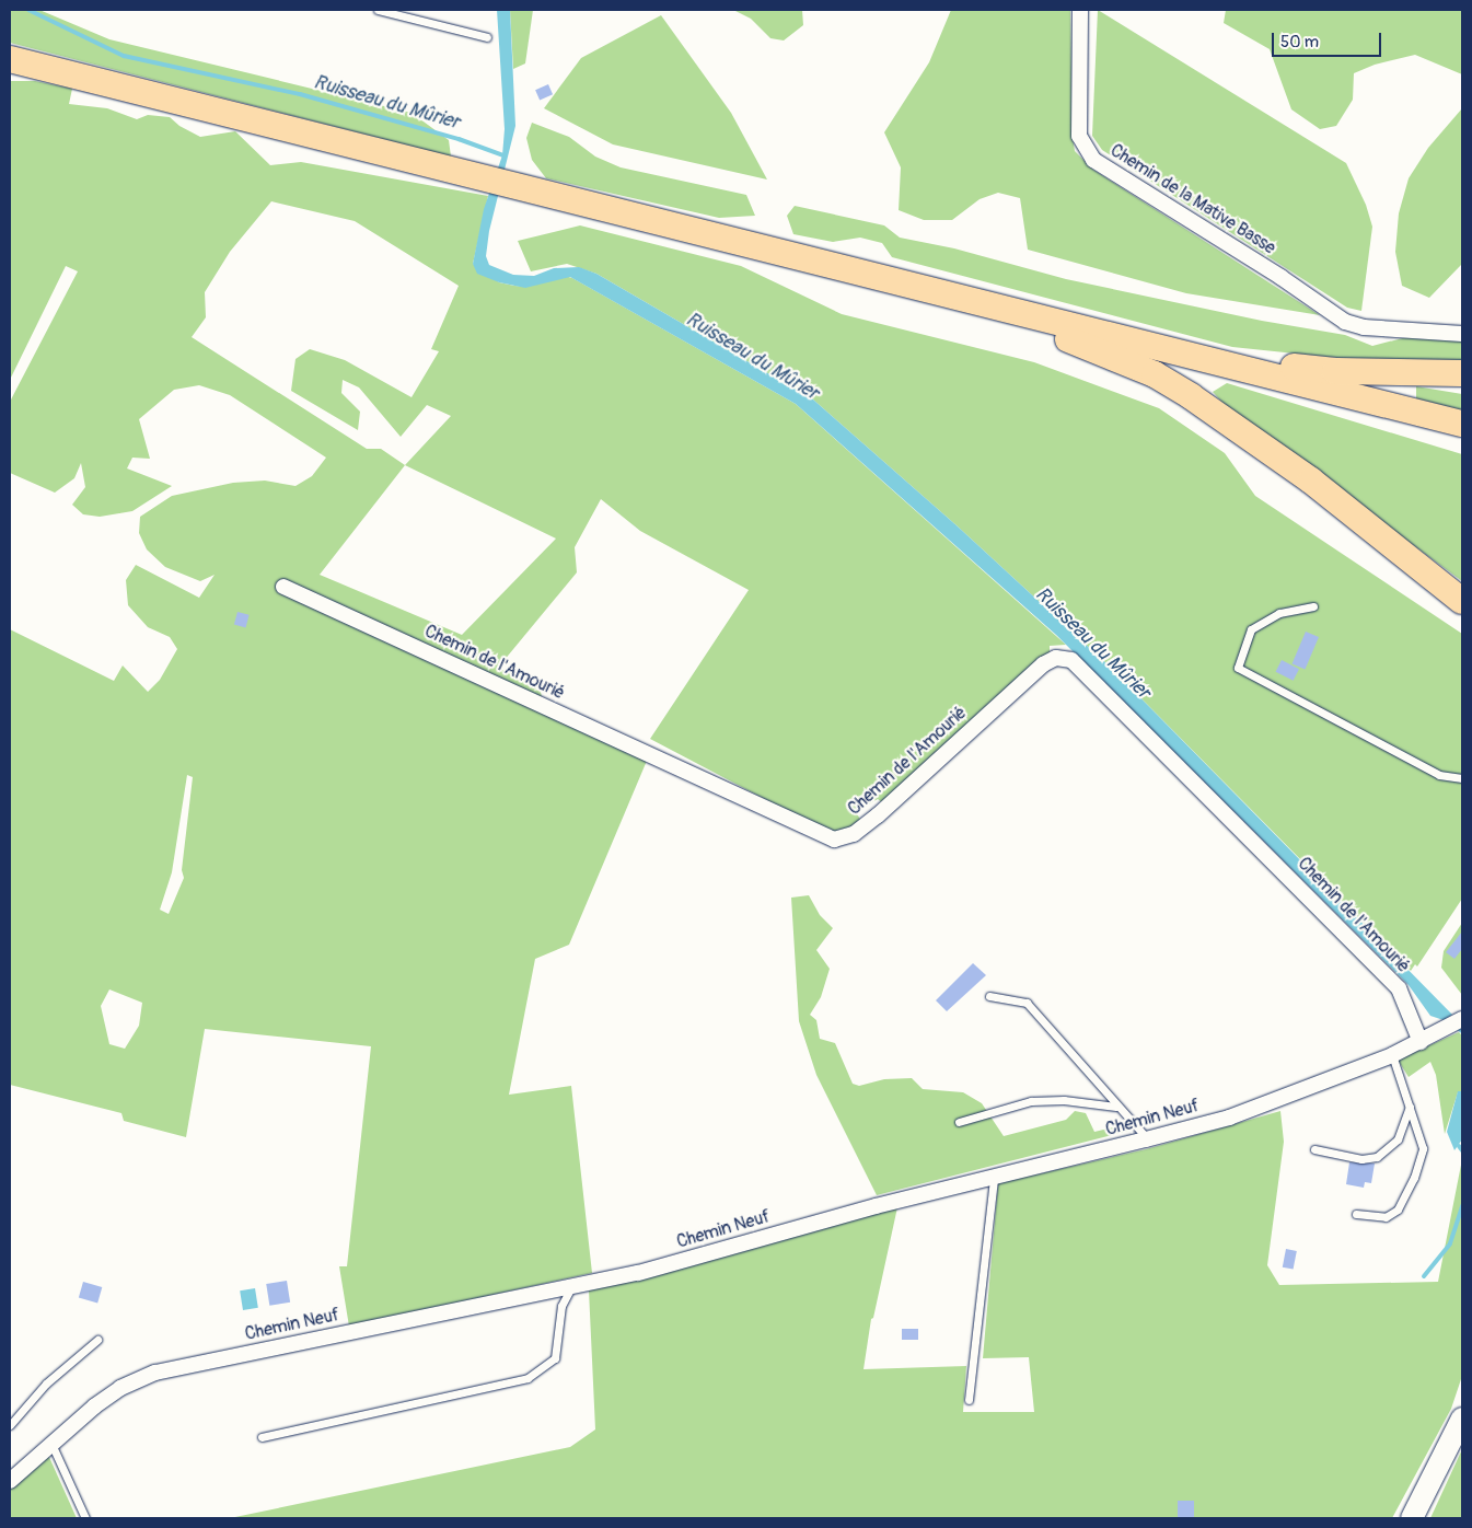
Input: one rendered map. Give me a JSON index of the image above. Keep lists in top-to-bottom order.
{
  "streets": {
    "street": ["Chemin de la Mative Basse", "Chemin de l'Amourié", "Chemin Neuf"]
  },
  "crossings": [
    ["Chemin de l'Amourié", "Chemin Neuf"]
  ],
  "water": ["Ruisseau du Mûrier"],
  "scale_bar": "50 m"
}
